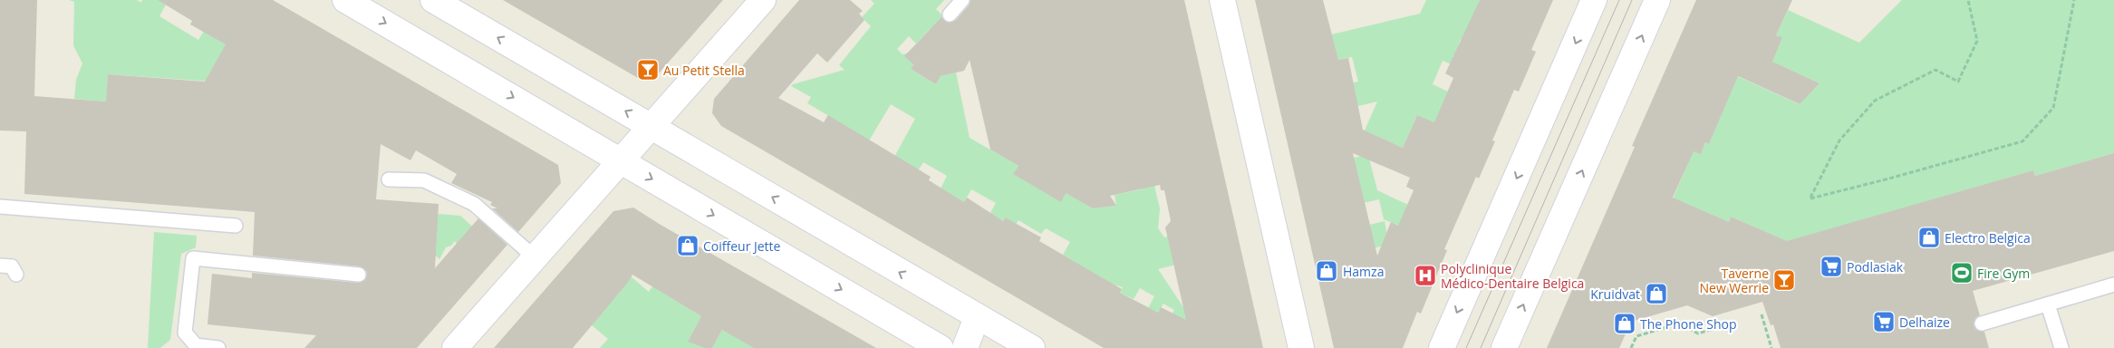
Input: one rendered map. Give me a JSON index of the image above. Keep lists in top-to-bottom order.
{
  "places": {
    "bar": ["Au Petit Stella", "Taverne New Werrie"],
    "shop": [
      "Electro Belgica",
      "Coiffeur Jette",
      "Hamza",
      "Kruidvat",
      "The Phone Shop"
    ],
    "supermarket": ["Podlasiak", "Delhaize"],
    "sports": ["Fire Gym"],
    "hospital": ["Polyclinique Médico-Dentaire Belgica"]
  }
}
